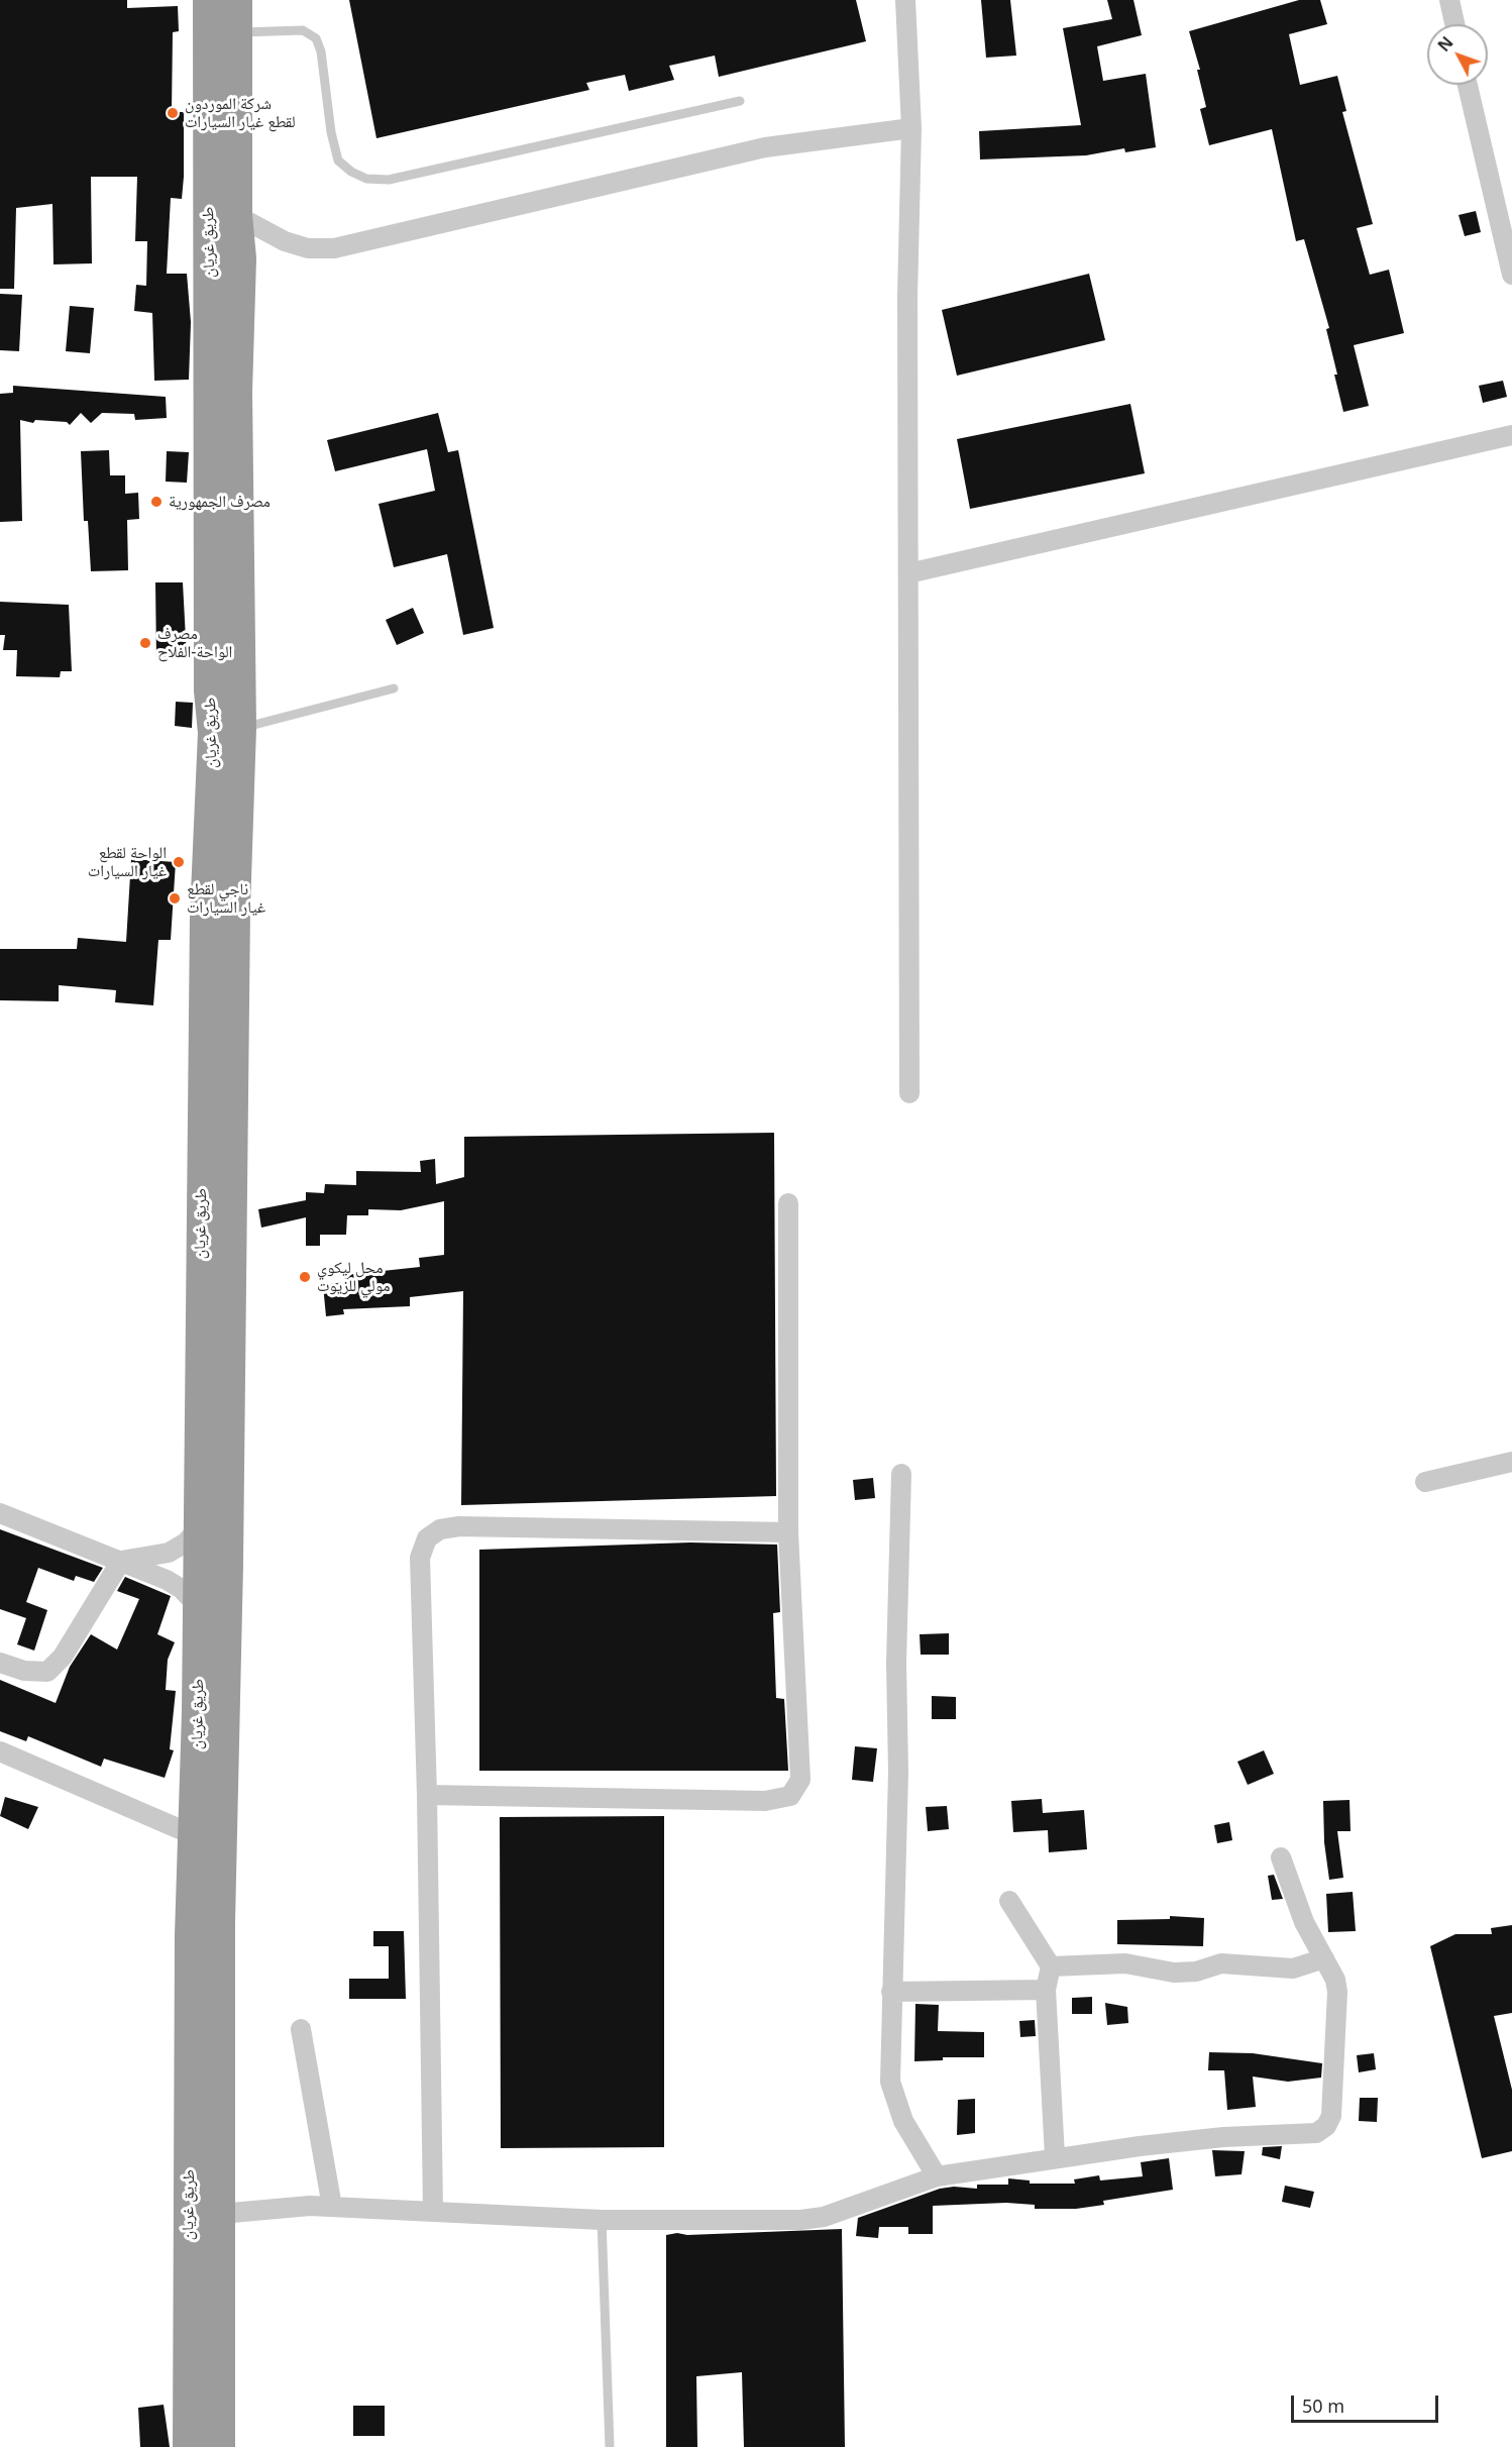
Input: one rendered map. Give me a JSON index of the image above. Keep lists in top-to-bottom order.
{
  "streets": {
    "highway": ["طريق غريان"]
  },
  "places": [
    "شركة الموردون لقطع غيار السيارات",
    "مصرف الجمهورية",
    "مصرف الواحة-الفلاح",
    "الواحة لقطع غيار السيارات",
    "ناجي لقطع غيار السيارات",
    "محل ليكوي مولي للزيوت"
  ],
  "scale_bar": "50 m",
  "north": "top left"
}
